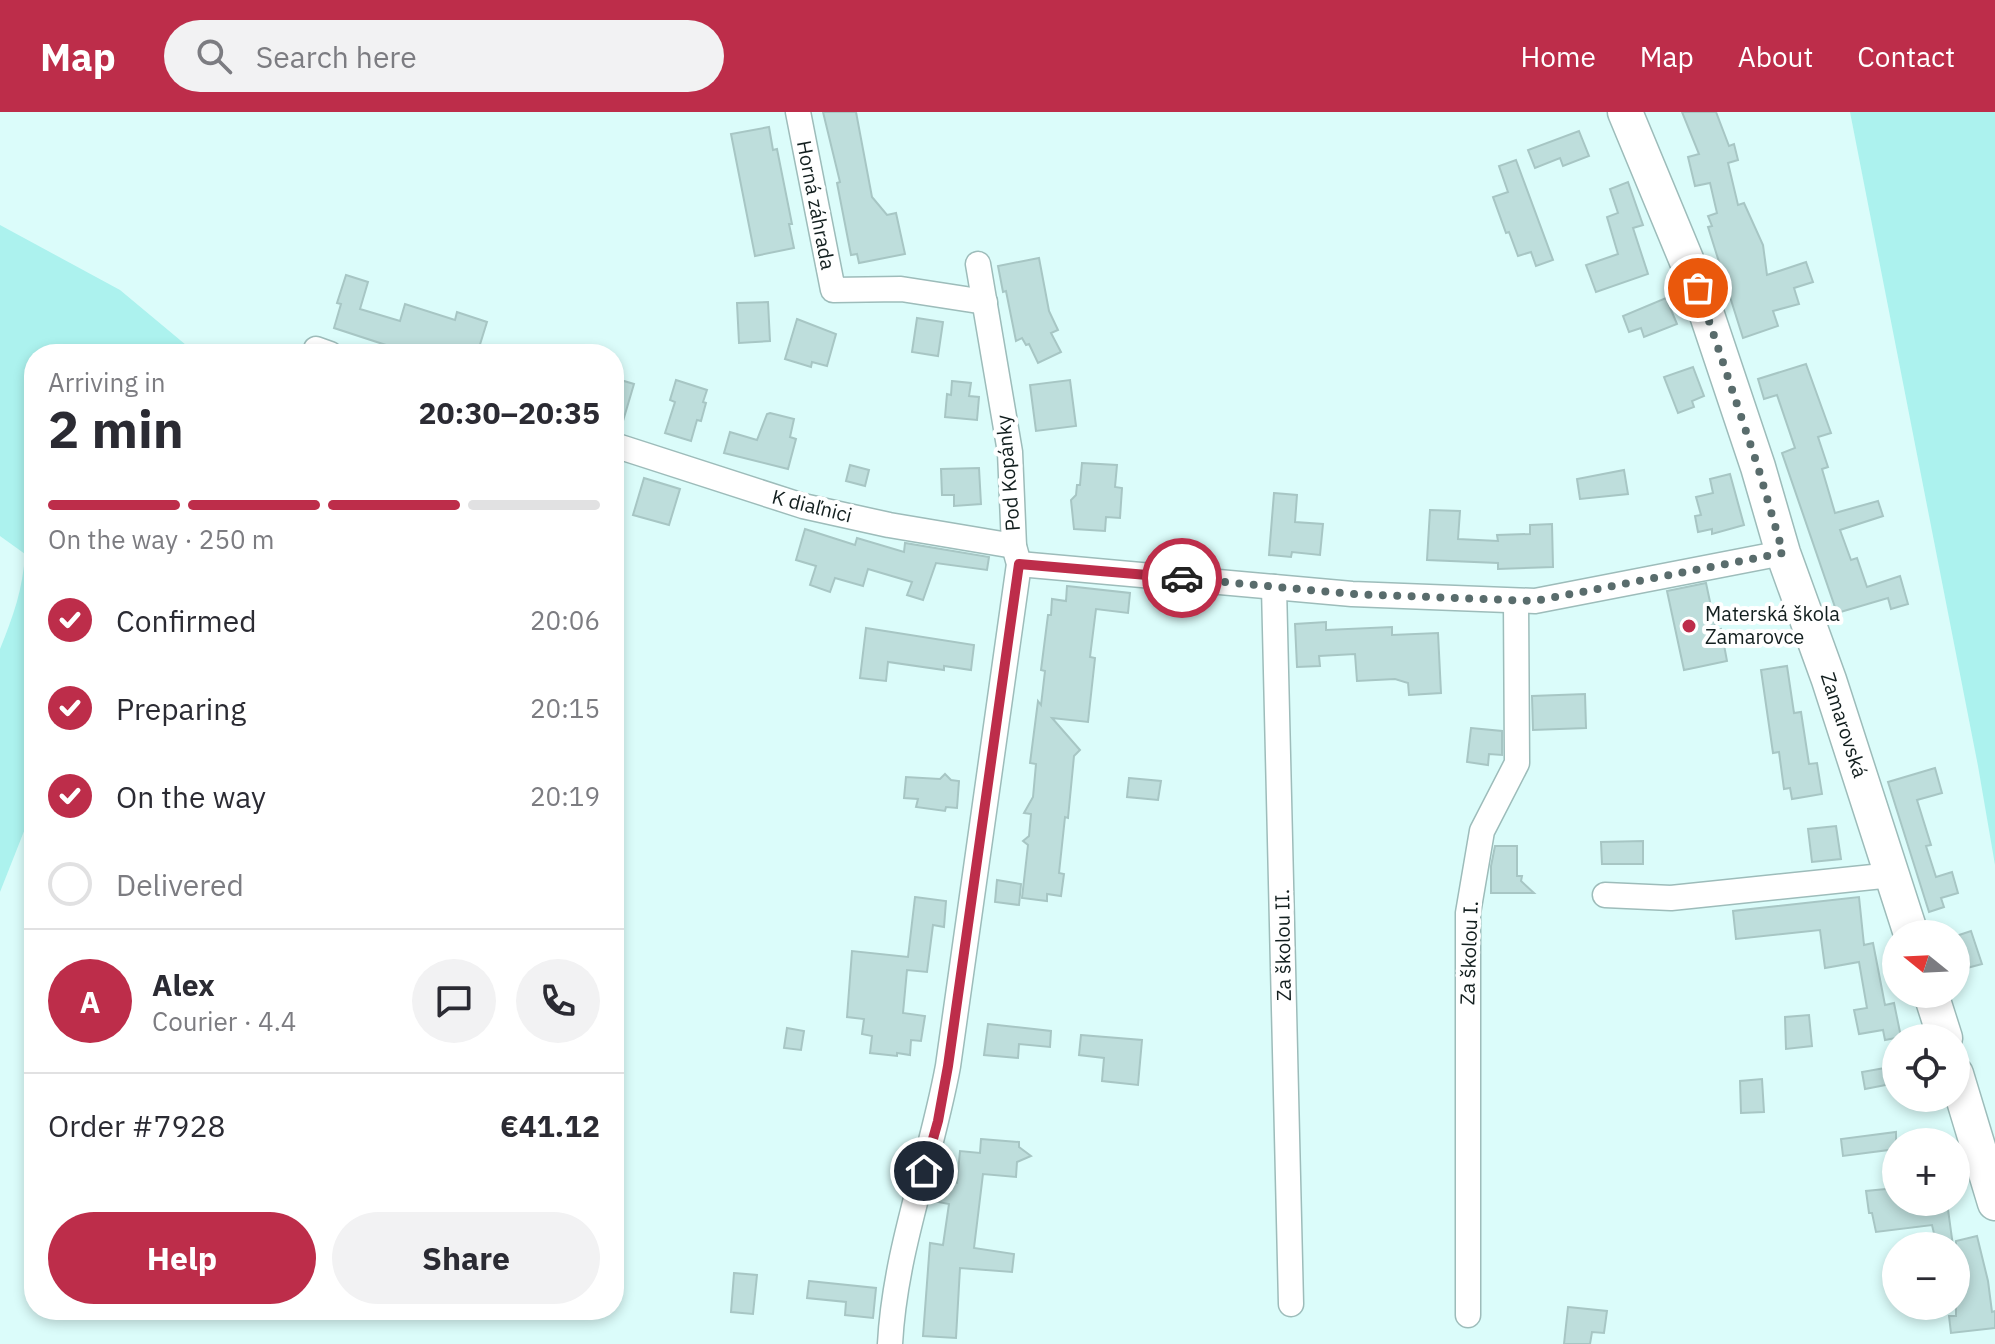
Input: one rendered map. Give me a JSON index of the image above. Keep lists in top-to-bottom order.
{
  "streets": {
    "main road": ["Zamarovská"],
    "street": [
      "Horná záhrada",
      "Pod Kopánky",
      "K diaľnici",
      "Za školou II.",
      "Za školou I."
    ]
  },
  "crossings": [
    ["Horná záhrada", "Pod Kopánky"],
    ["Pod Kopánky", "K diaľnici"],
    ["K diaľnici", "Zamarovská"],
    ["K diaľnici", "Za školou II."],
    ["K diaľnici", "Za školou I."]
  ],
  "places": ["Materská škola Zamarovce"],
  "north": "left",
  "page": {
    "header": "Map",
    "search": "Search here",
    "nav": [
      "Home",
      "Map",
      "About",
      "Contact"
    ],
    "heading": ["2 min", "Arriving in", "20:30–20:35"],
    "panel": [
      "Alex",
      "Courier · 4.4",
      "Order #7928",
      "€41.12"
    ],
    "bar": "On the way · 250 m",
    "list": [
      ["Confirmed", "20:06"],
      ["Preparing", "20:15"],
      ["On the way", "20:19"],
      "Delivered"
    ],
    "map_buttons": ["+", "−"],
    "round": "A",
    "buttons": ["Help", "Share"]
  }
}
